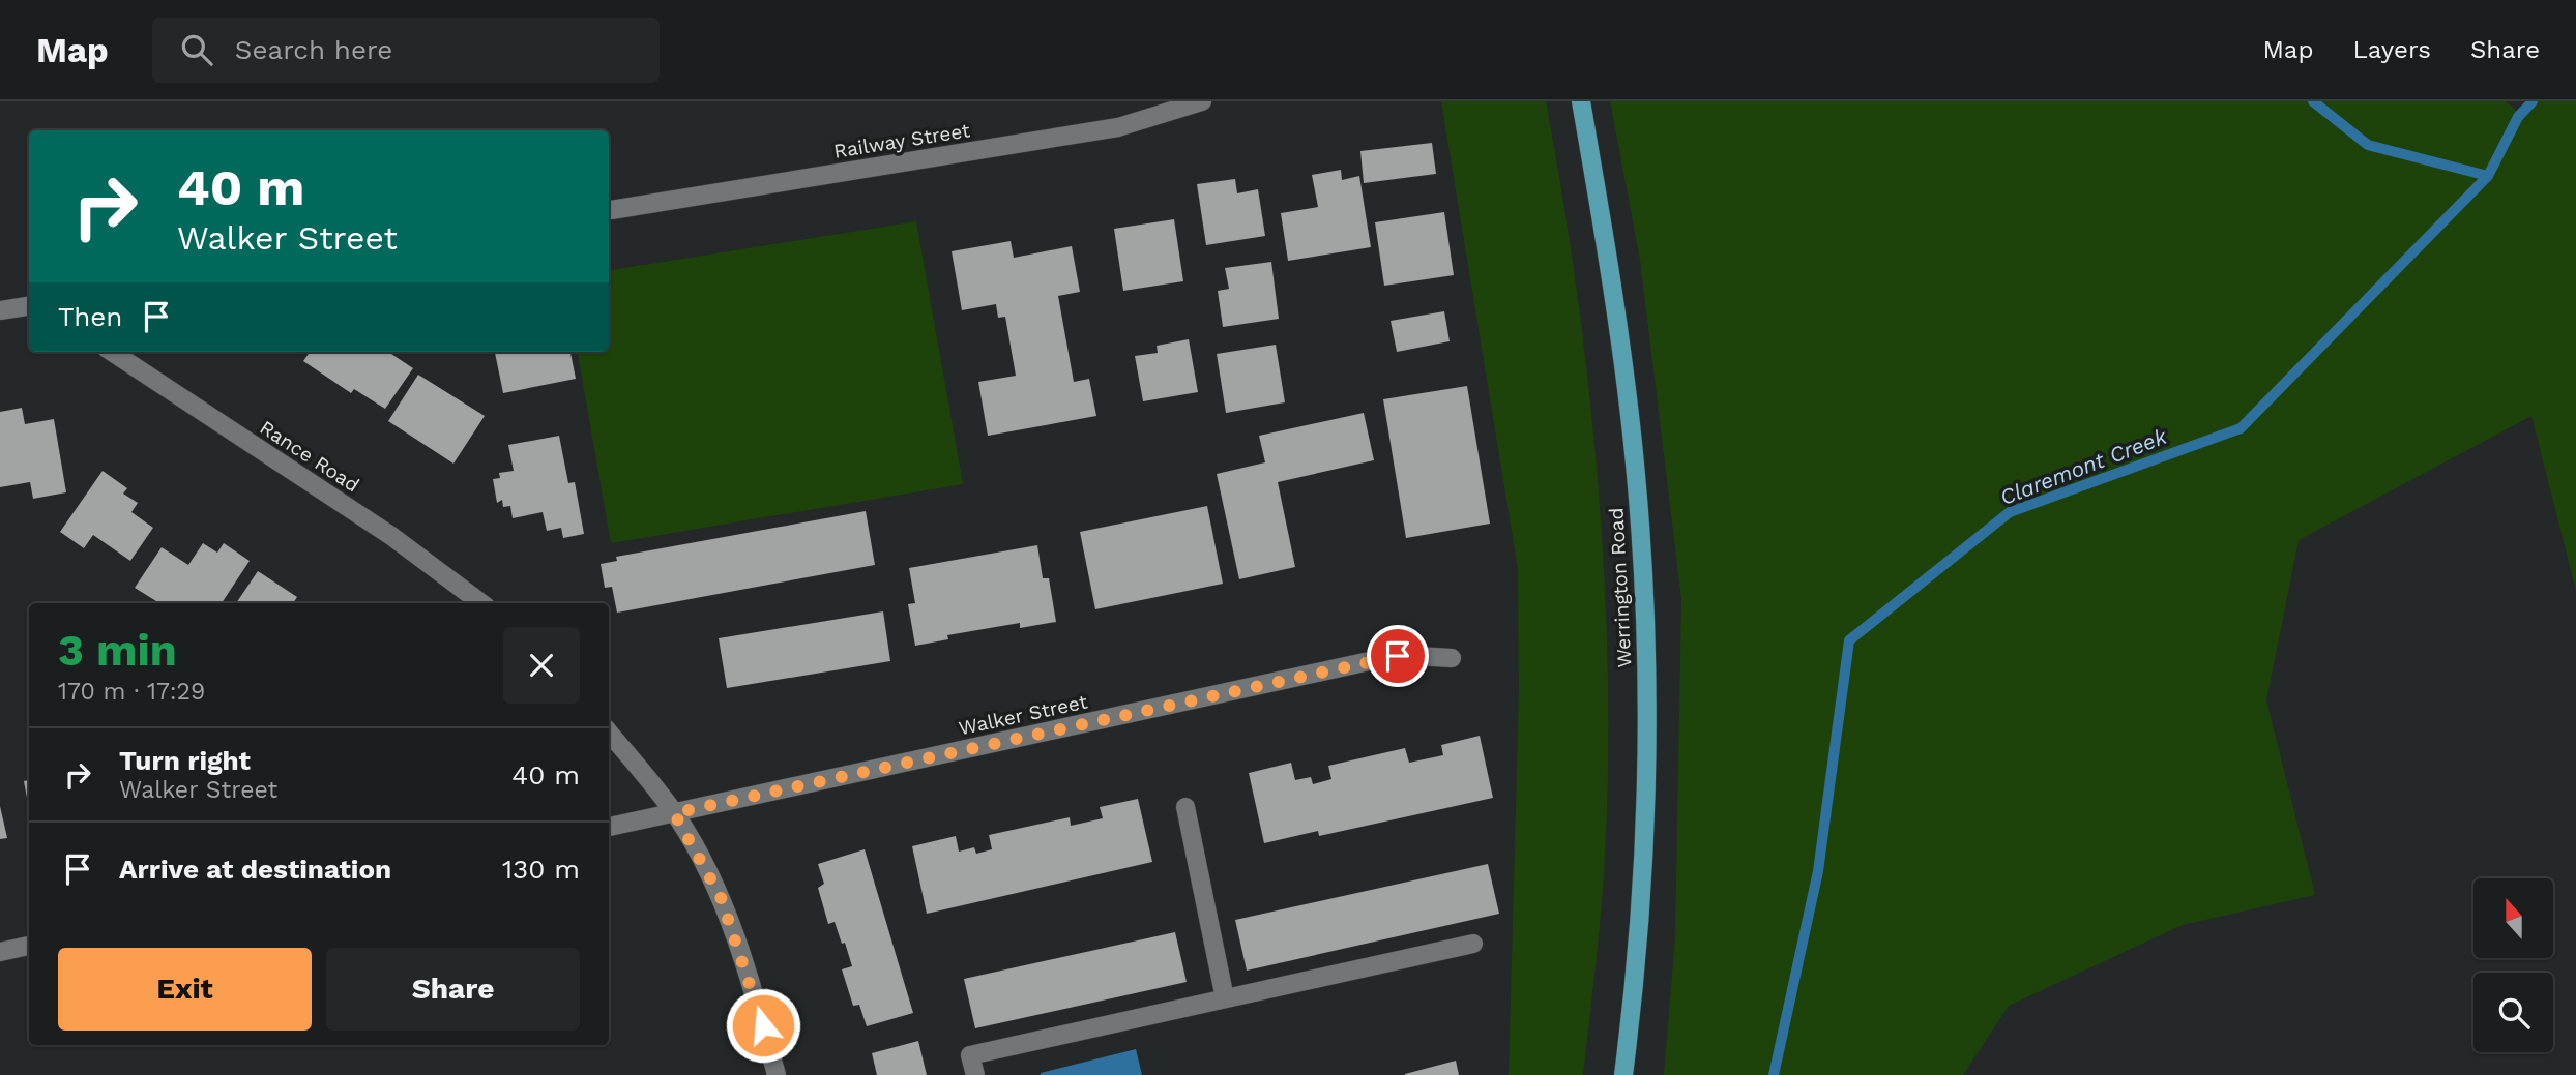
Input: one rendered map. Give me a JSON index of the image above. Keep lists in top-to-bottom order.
{
  "streets": {
    "main road": ["Werrington Road"],
    "street": ["Railway Street", "Rance Road", "Walker Street"]
  },
  "water": ["Claremont Creek"],
  "north": "top",
  "page": {
    "header": "Map",
    "search": "Search here",
    "nav": ["Map", "Layers", "Share"],
    "turn": ["40 m", "Walker Street"],
    "then": "Then",
    "heading": ["3 min", "170 m · 17:29"],
    "list": [
      {
        "name": "Turn right",
        "note": "Walker Street",
        "value": "40 m"
      },
      {
        "name": "Arrive at destination",
        "value": "130 m"
      }
    ],
    "buttons": ["Exit", "Share"]
  }
}
